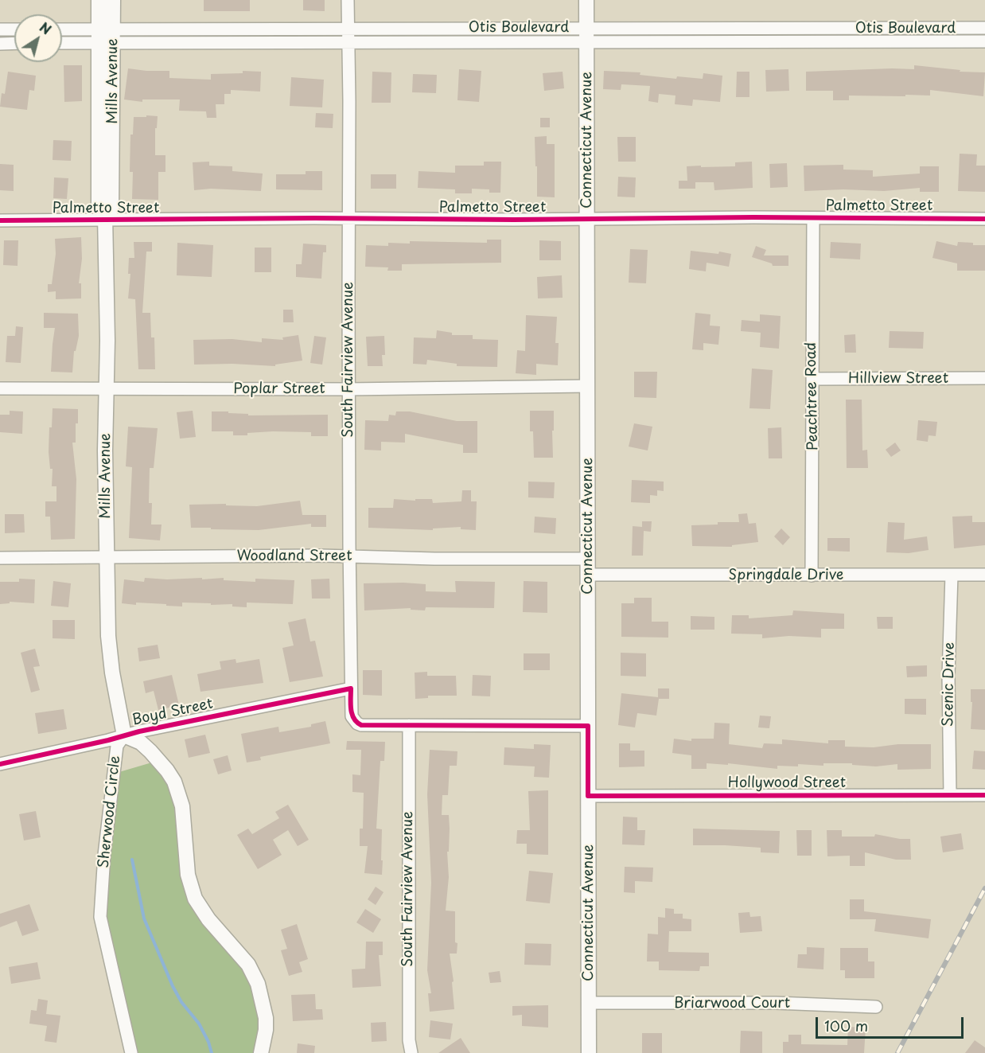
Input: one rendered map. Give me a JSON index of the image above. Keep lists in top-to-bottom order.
{
  "streets": {
    "street": [
      "Otis Boulevard",
      "Mills Avenue",
      "Connecticut Avenue",
      "Palmetto Street",
      "South Fairview Avenue",
      "Hillview Street",
      "Poplar Street",
      "Peachtree Road",
      "Woodland Street",
      "Springdale Drive",
      "Scenic Drive",
      "Boyd Street",
      "Hollywood Street",
      "Sherwood Circle",
      "Briarwood Court"
    ]
  },
  "crossings": [
    ["Otis Boulevard", "Mills Avenue"],
    ["Otis Boulevard", "Connecticut Avenue"],
    ["Otis Boulevard", "South Fairview Avenue"],
    ["Mills Avenue", "Palmetto Street"],
    ["Mills Avenue", "Poplar Street"],
    ["Mills Avenue", "Woodland Street"],
    ["Mills Avenue", "Boyd Street"],
    ["Mills Avenue", "Sherwood Circle"],
    ["Connecticut Avenue", "Palmetto Street"],
    ["Connecticut Avenue", "Poplar Street"],
    ["Connecticut Avenue", "Woodland Street"],
    ["Connecticut Avenue", "Springdale Drive"],
    ["Connecticut Avenue", "Hollywood Street"],
    ["Connecticut Avenue", "Briarwood Court"],
    ["Palmetto Street", "South Fairview Avenue"],
    ["Palmetto Street", "Peachtree Road"],
    ["South Fairview Avenue", "Poplar Street"],
    ["South Fairview Avenue", "Woodland Street"],
    ["South Fairview Avenue", "Boyd Street"],
    ["Hillview Street", "Peachtree Road"],
    ["Peachtree Road", "Springdale Drive"],
    ["Springdale Drive", "Scenic Drive"],
    ["Scenic Drive", "Hollywood Street"],
    ["Boyd Street", "Sherwood Circle"]
  ],
  "scale_bar": "100 m",
  "north": "top right"
}
